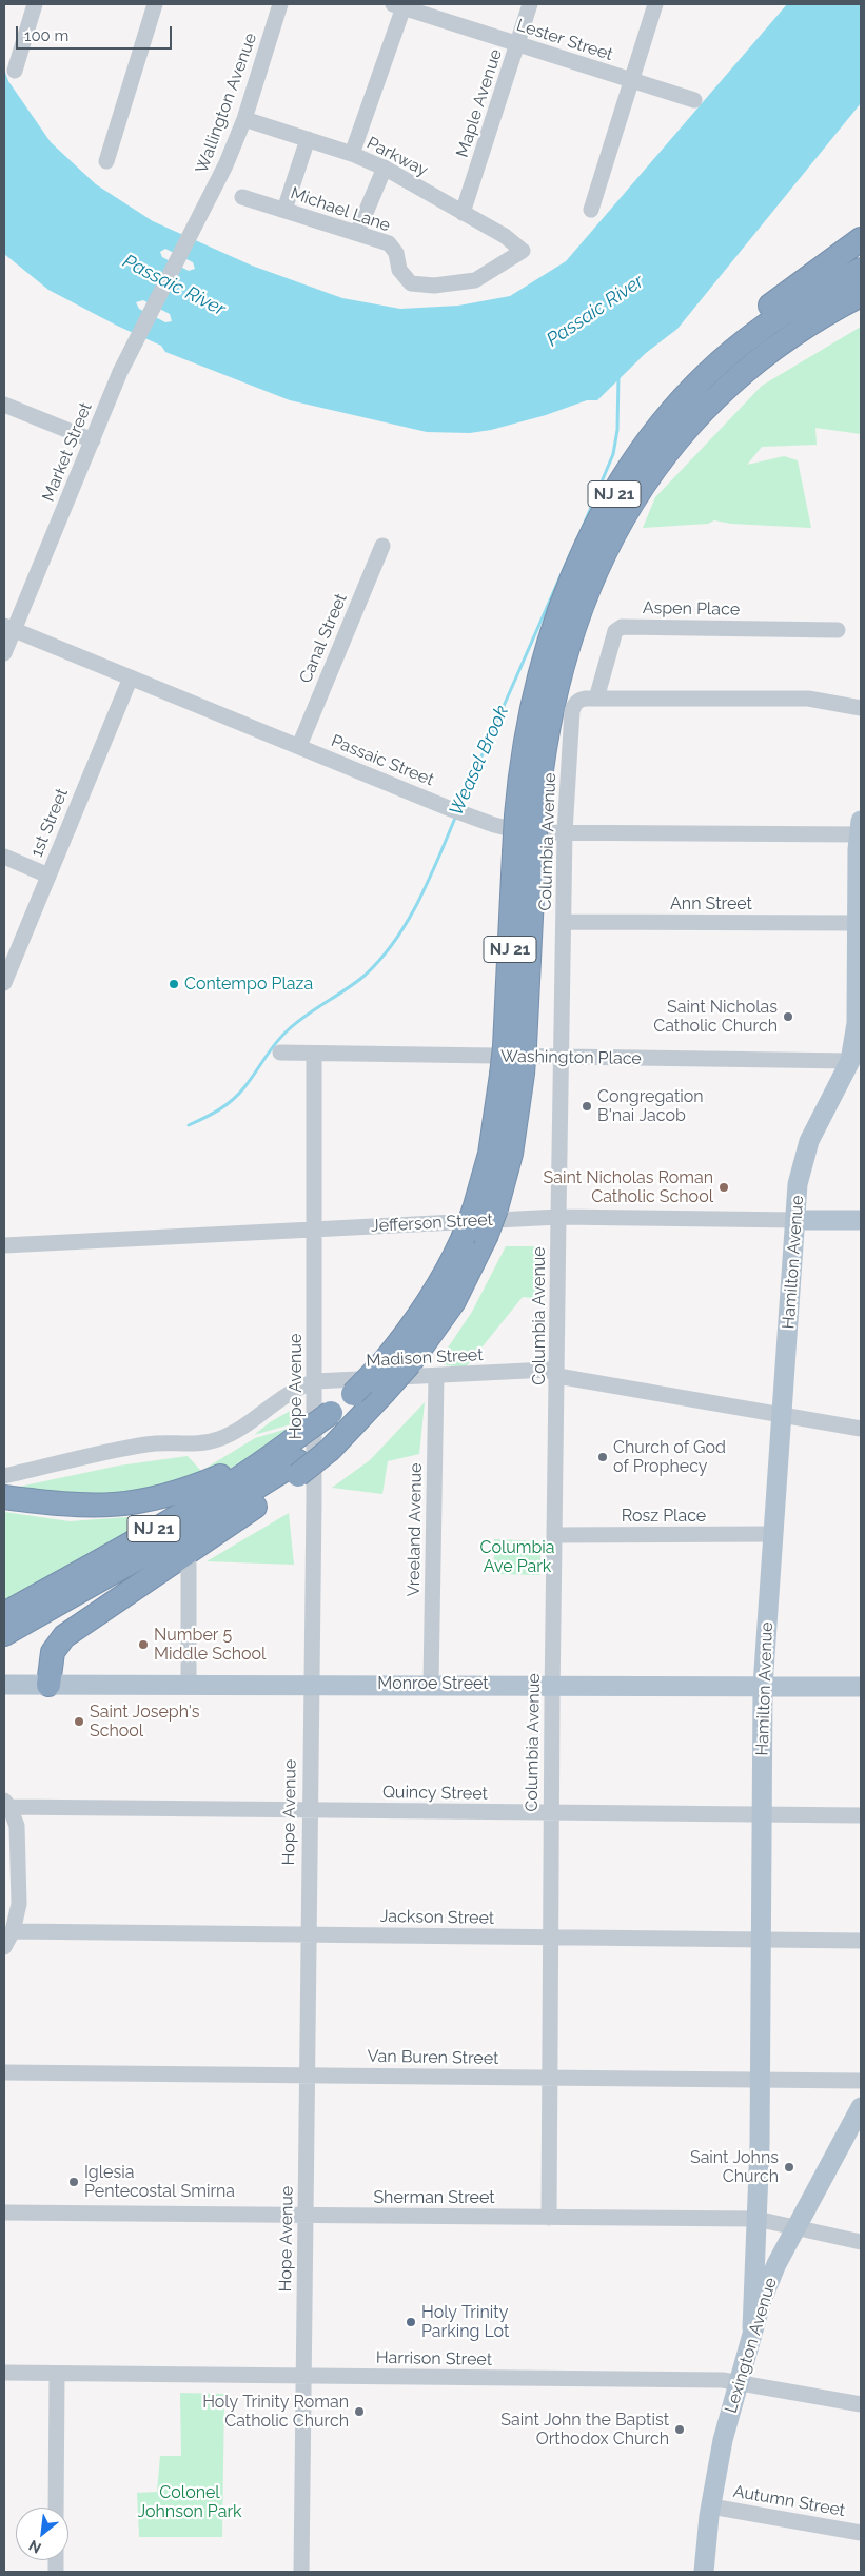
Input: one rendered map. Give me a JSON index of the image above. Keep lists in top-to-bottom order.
{
  "streets": {
    "highway": ["NJ 21"],
    "main road": [
      "Jefferson Street",
      "Hamilton Avenue",
      "Monroe Street",
      "Lexington Avenue"
    ],
    "street": [
      "Lester Street",
      "Wallington Avenue",
      "Maple Avenue",
      "Parkway",
      "Michael Lane",
      "Market Street",
      "Aspen Place",
      "Canal Street",
      "Passaic Street",
      "1st Street",
      "Columbia Avenue",
      "Ann Street",
      "Washington Place",
      "Madison Street",
      "Hope Avenue",
      "Rosz Place",
      "Vreeland Avenue",
      "Quincy Street",
      "Jackson Street",
      "Van Buren Street",
      "Sherman Street",
      "Harrison Street",
      "Autumn Street"
    ]
  },
  "crossings": [
    ["Lester Street", "Maple Avenue"],
    ["Wallington Avenue", "Parkway"],
    ["Wallington Avenue", "Market Street"],
    ["Maple Avenue", "Parkway"],
    ["Parkway", "Michael Lane"],
    ["Market Street", "Passaic Street"],
    ["Aspen Place", "Columbia Avenue"],
    ["Canal Street", "Passaic Street"],
    ["Passaic Street", "1st Street"],
    ["Passaic Street", "Columbia Avenue"],
    ["Columbia Avenue", "Ann Street"],
    ["Columbia Avenue", "Washington Place"],
    ["Columbia Avenue", "Jefferson Street"],
    ["Columbia Avenue", "Madison Street"],
    ["Columbia Avenue", "Rosz Place"],
    ["Columbia Avenue", "Monroe Street"],
    ["Columbia Avenue", "Quincy Street"],
    ["Columbia Avenue", "Jackson Street"],
    ["Columbia Avenue", "Van Buren Street"],
    ["Columbia Avenue", "Sherman Street"],
    ["Washington Place", "Hamilton Avenue"],
    ["Washington Place", "Hope Avenue"],
    ["Jefferson Street", "Hamilton Avenue"],
    ["Jefferson Street", "Hope Avenue"],
    ["Hamilton Avenue", "Madison Street"],
    ["Hamilton Avenue", "Rosz Place"],
    ["Hamilton Avenue", "Monroe Street"],
    ["Hamilton Avenue", "Quincy Street"],
    ["Hamilton Avenue", "Jackson Street"],
    ["Hamilton Avenue", "Van Buren Street"],
    ["Hamilton Avenue", "Sherman Street"],
    ["Hamilton Avenue", "Lexington Avenue"],
    ["Madison Street", "Hope Avenue"],
    ["Madison Street", "Vreeland Avenue"],
    ["Hope Avenue", "Monroe Street"],
    ["Hope Avenue", "Quincy Street"],
    ["Hope Avenue", "Jackson Street"],
    ["Hope Avenue", "Van Buren Street"],
    ["Hope Avenue", "Sherman Street"],
    ["Hope Avenue", "Harrison Street"],
    ["Vreeland Avenue", "Monroe Street"],
    ["Sherman Street", "Lexington Avenue"],
    ["Lexington Avenue", "Harrison Street"],
    ["Lexington Avenue", "Autumn Street"]
  ],
  "water": ["Passaic River", "Weasel Brook"],
  "parks": ["Columbia Ave Park", "Colonel Johnson Park"],
  "places": [
    "Contempo Plaza",
    "Saint Nicholas Catholic Church",
    "Congregation B'nai Jacob",
    "Saint Nicholas Roman Catholic School",
    "Church of God of Prophecy",
    "Number 5 Middle School",
    "Saint Joseph's School",
    "Saint Johns Church",
    "Iglesia Pentecostal Smirna",
    "Holy Trinity Parking Lot",
    "Holy Trinity Roman Catholic Church",
    "Saint John the Baptist Orthodox Church"
  ],
  "scale_bar": "100 m",
  "north": "bottom left"
}
